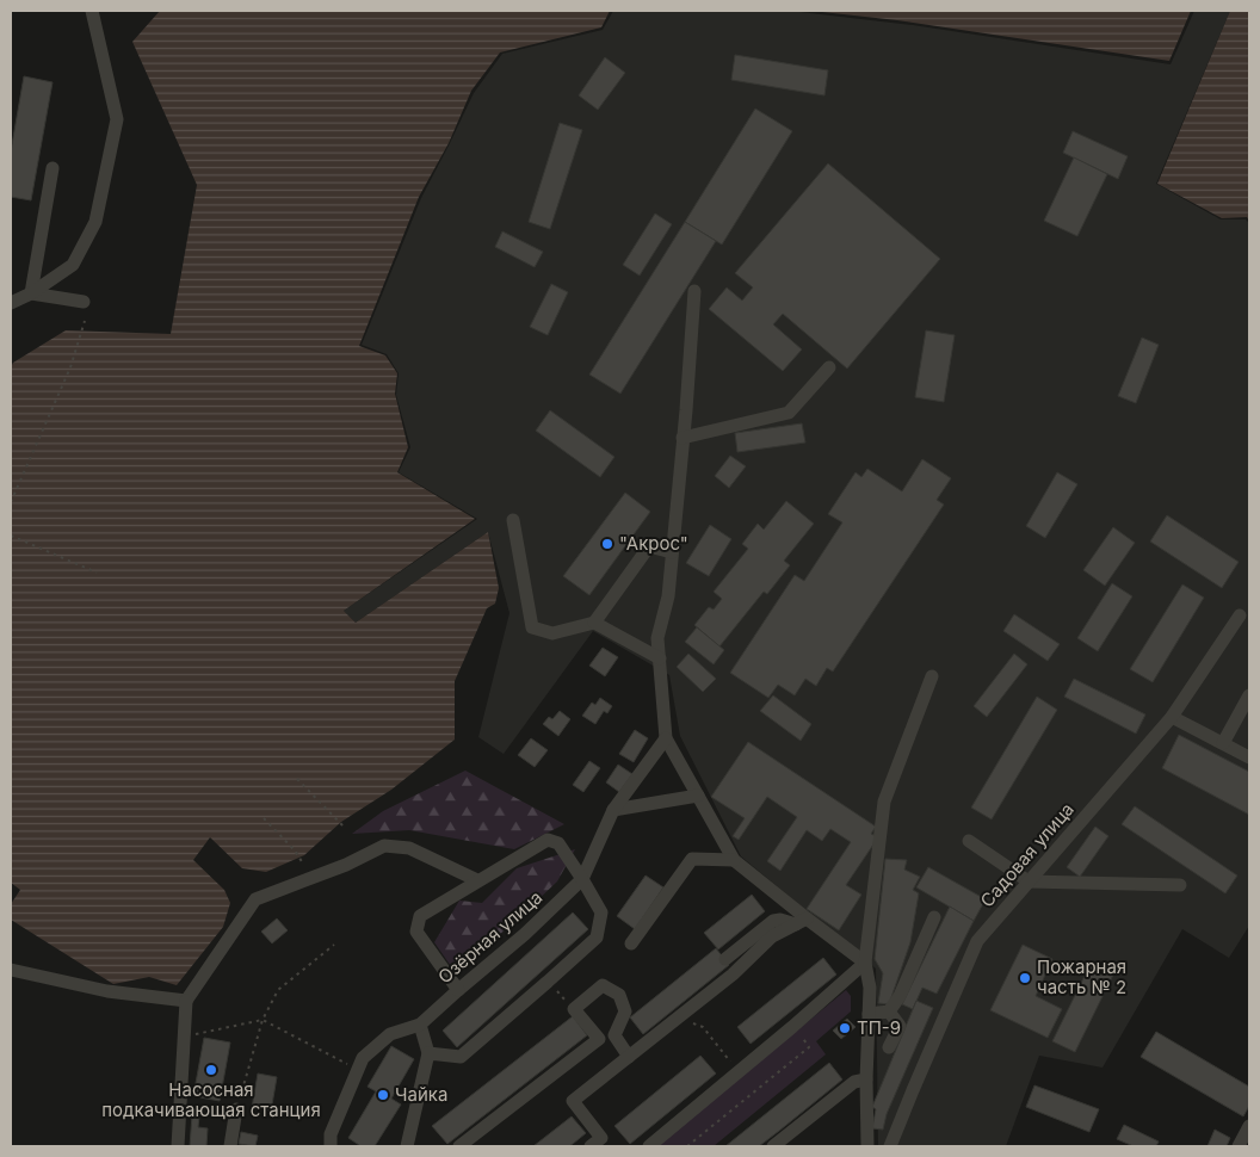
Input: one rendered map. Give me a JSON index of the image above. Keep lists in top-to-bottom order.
{
  "streets": {
    "street": ["Садовая улица", "Озёрная улица"]
  },
  "places": [
    "\"Акрос\"",
    "Пожарная часть № 2",
    "ТП-9",
    "Насосная подкачивающая станция",
    "Чайка"
  ]
}
